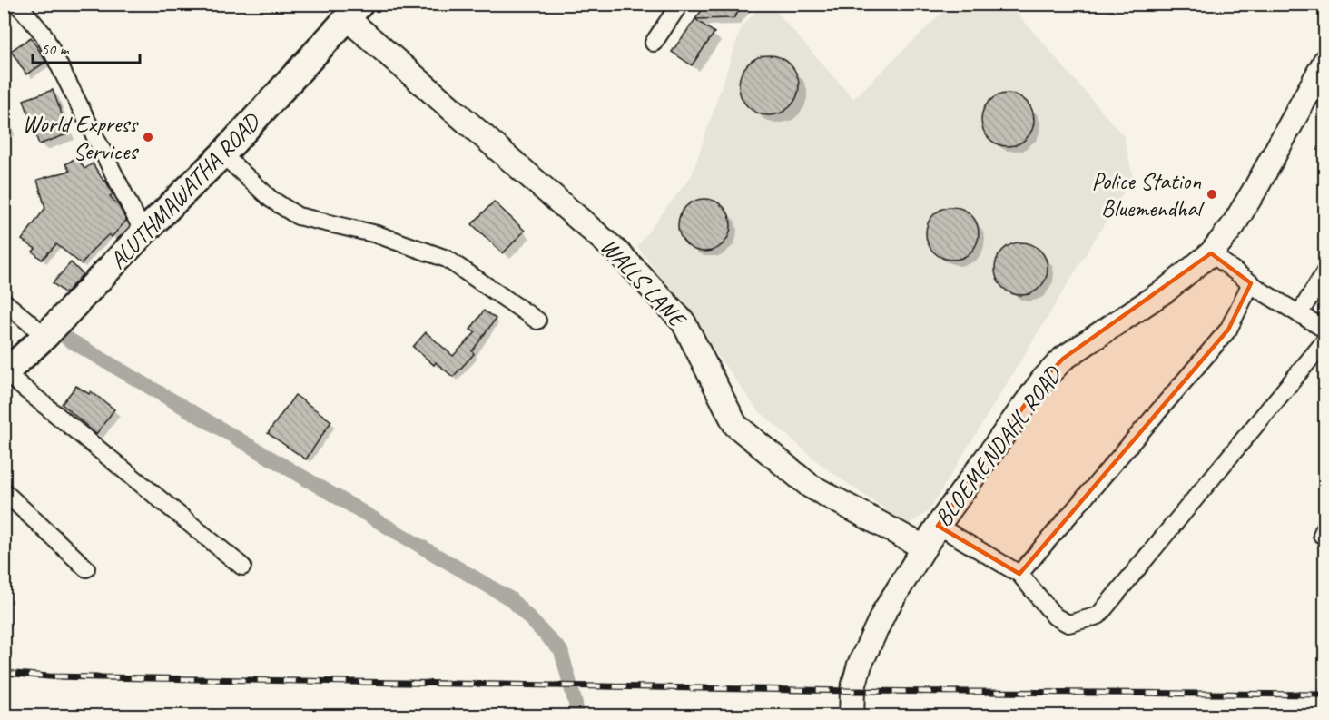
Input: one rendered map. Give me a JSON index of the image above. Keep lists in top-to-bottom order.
{
  "streets": {
    "main road": ["ALUTHMAWATHA ROAD", "WALLS LANE", "BLOEMENDAHL ROAD"]
  },
  "crossings": [
    ["ALUTHMAWATHA ROAD", "WALLS LANE"],
    ["WALLS LANE", "BLOEMENDAHL ROAD"]
  ],
  "places": ["World Express Services", "Police Station Bluemendhal"],
  "scale_bar": "50 m"
}
